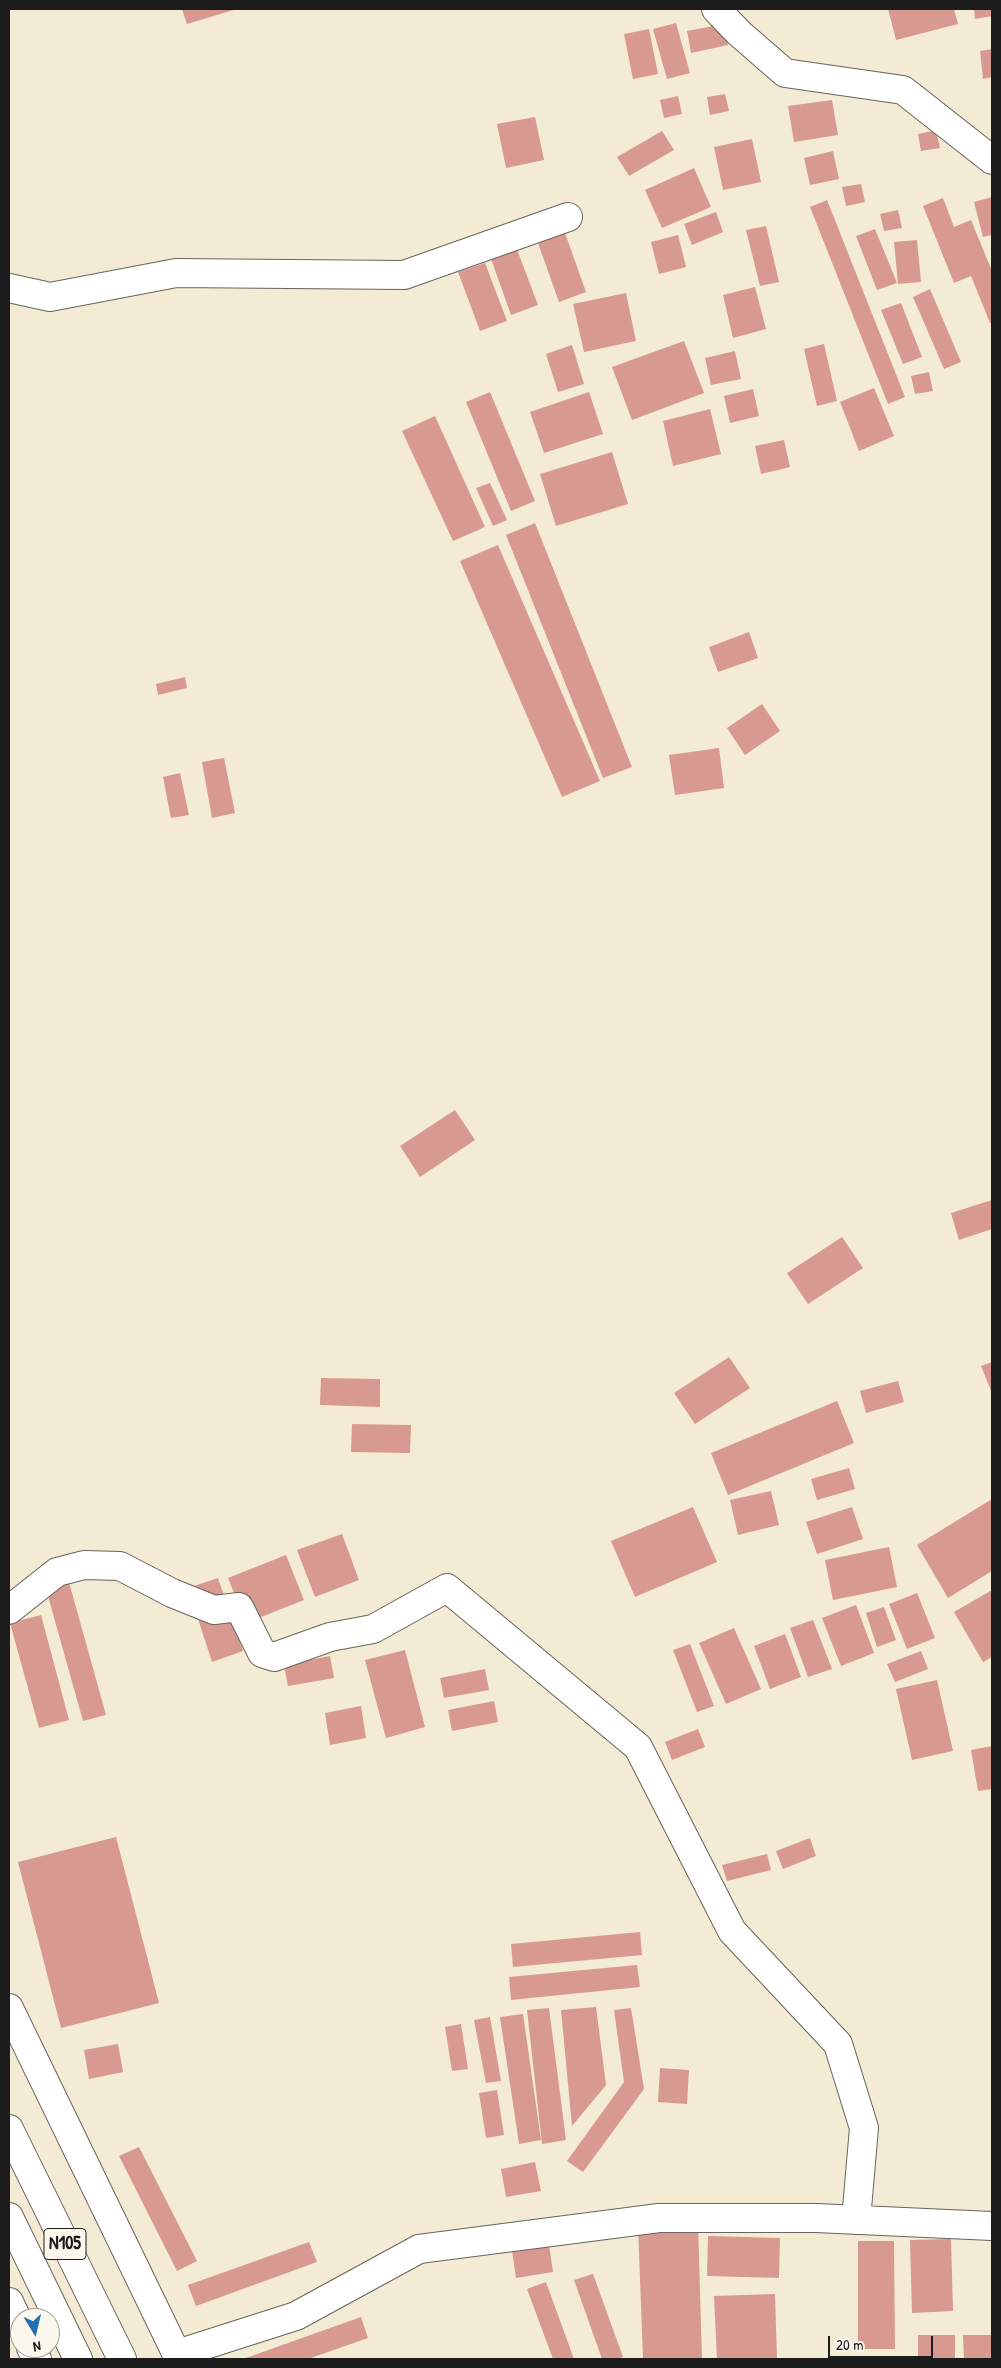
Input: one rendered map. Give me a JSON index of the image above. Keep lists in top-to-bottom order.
{
  "streets": {
    "main road": ["N105"]
  },
  "scale_bar": "20 m",
  "north": "bottom"
}
